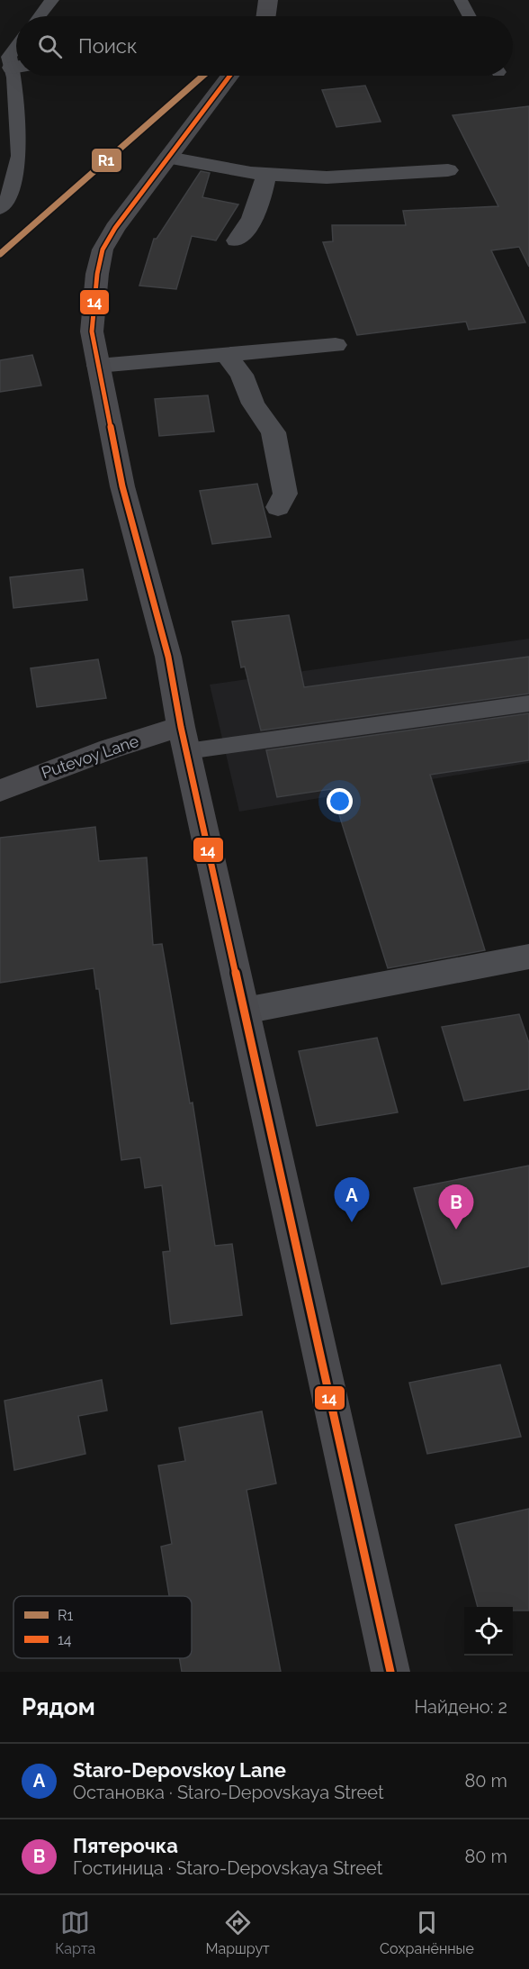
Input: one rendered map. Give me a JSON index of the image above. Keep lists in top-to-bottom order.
{
  "streets": {
    "main road": ["Putevoy Lane"]
  },
  "lines": ["transit line R1", "transit line 14"],
  "legend": ["R1", "14"],
  "page": {
    "search": "Поиск",
    "pins": ["A", "B"],
    "heading": ["Рядом", "Найдено: 2"],
    "list": [
      {
        "mark": "A",
        "name": "Staro-Depovskoy Lane",
        "note": "Остановка · Staro-Depovskaya Street",
        "value": "80 m"
      },
      {
        "mark": "B",
        "name": "Пятерочка",
        "note": "Гостиница · Staro-Depovskaya Street",
        "value": "80 m"
      }
    ],
    "nav": ["Карта", "Маршрут", "Сохранённые"]
  }
}
